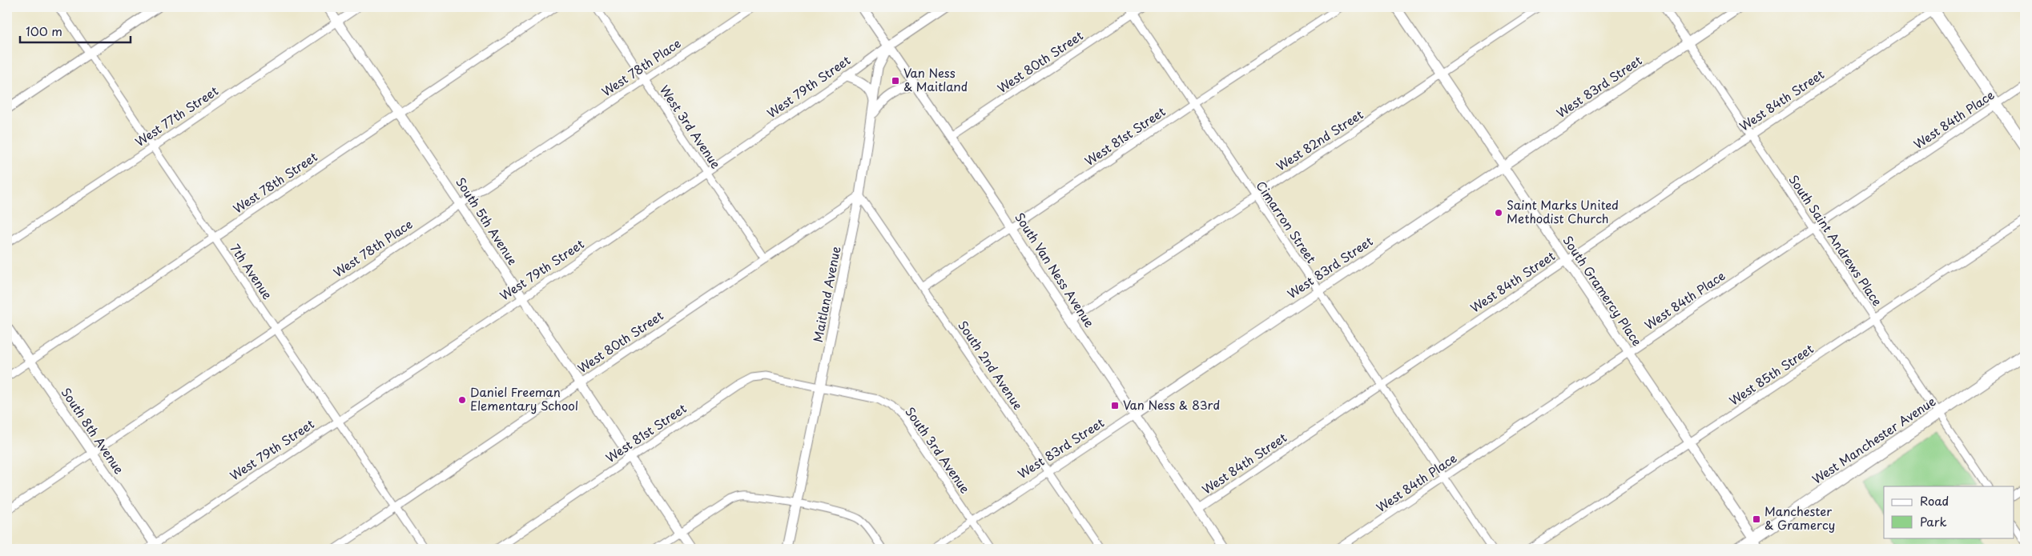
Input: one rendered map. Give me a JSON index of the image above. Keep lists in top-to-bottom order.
{
  "streets": {
    "main road": ["West Manchester Avenue"],
    "street": [
      "West 80th Street",
      "West 78th Place",
      "West 79th Street",
      "West 83rd Street",
      "West 84th Street",
      "West 77th Street",
      "West 84th Place",
      "West 3rd Avenue",
      "West 81st Street",
      "West 82nd Street",
      "West 78th Street",
      "South 5th Avenue",
      "Cimarron Street",
      "South Saint Andrews Place",
      "South Van Ness Avenue",
      "7th Avenue",
      "South Gramercy Place",
      "Maitland Avenue",
      "South 2nd Avenue",
      "West 85th Street",
      "South 8th Avenue",
      "South 3rd Avenue"
    ]
  },
  "crossings": [
    ["West 80th Street", "West 3rd Avenue"],
    ["West 80th Street", "South 5th Avenue"],
    ["West 80th Street", "Cimarron Street"],
    ["West 80th Street", "South Van Ness Avenue"],
    ["West 80th Street", "7th Avenue"],
    ["West 80th Street", "Maitland Avenue"],
    ["West 80th Street", "South 2nd Avenue"],
    ["West 78th Place", "West 3rd Avenue"],
    ["West 78th Place", "South 5th Avenue"],
    ["West 78th Place", "7th Avenue"],
    ["West 78th Place", "South 8th Avenue"],
    ["West 79th Street", "West 3rd Avenue"],
    ["West 79th Street", "South 5th Avenue"],
    ["West 79th Street", "South Van Ness Avenue"],
    ["West 79th Street", "7th Avenue"],
    ["West 79th Street", "Maitland Avenue"],
    ["West 79th Street", "South 8th Avenue"],
    ["West 83rd Street", "Cimarron Street"],
    ["West 83rd Street", "South Saint Andrews Place"],
    ["West 83rd Street", "South Van Ness Avenue"],
    ["West 83rd Street", "South Gramercy Place"],
    ["West 83rd Street", "South 2nd Avenue"],
    ["West 83rd Street", "South 3rd Avenue"],
    ["West 84th Street", "Cimarron Street"],
    ["West 84th Street", "South Saint Andrews Place"],
    ["West 84th Street", "South Van Ness Avenue"],
    ["West 84th Street", "South Gramercy Place"],
    ["West 77th Street", "South 5th Avenue"],
    ["West 77th Street", "7th Avenue"],
    ["West 84th Place", "Cimarron Street"],
    ["West 84th Place", "South Saint Andrews Place"],
    ["West 84th Place", "South Gramercy Place"],
    ["West 81st Street", "South 5th Avenue"],
    ["West 81st Street", "Cimarron Street"],
    ["West 81st Street", "South Van Ness Avenue"],
    ["West 81st Street", "Maitland Avenue"],
    ["West 81st Street", "South 2nd Avenue"],
    ["West 81st Street", "South 3rd Avenue"],
    ["West 82nd Street", "Cimarron Street"],
    ["West 82nd Street", "South Van Ness Avenue"],
    ["West 82nd Street", "South Gramercy Place"],
    ["West 78th Street", "South 5th Avenue"],
    ["West 78th Street", "7th Avenue"],
    ["West 78th Street", "South 8th Avenue"],
    ["South Saint Andrews Place", "West 85th Street"],
    ["South Saint Andrews Place", "West Manchester Avenue"],
    ["South Van Ness Avenue", "Maitland Avenue"],
    ["South Gramercy Place", "West 85th Street"],
    ["South Gramercy Place", "West Manchester Avenue"],
    ["Maitland Avenue", "South 2nd Avenue"],
    ["Maitland Avenue", "South 3rd Avenue"]
  ],
  "places": {
    "transit": ["Van Ness & Maitland", "Van Ness & 83rd", "Manchester & Gramercy"],
    "other": ["Saint Marks United Methodist Church", "Daniel Freeman Elementary School"]
  },
  "legend": ["Road", "Park"],
  "scale_bar": "100 m"
}
